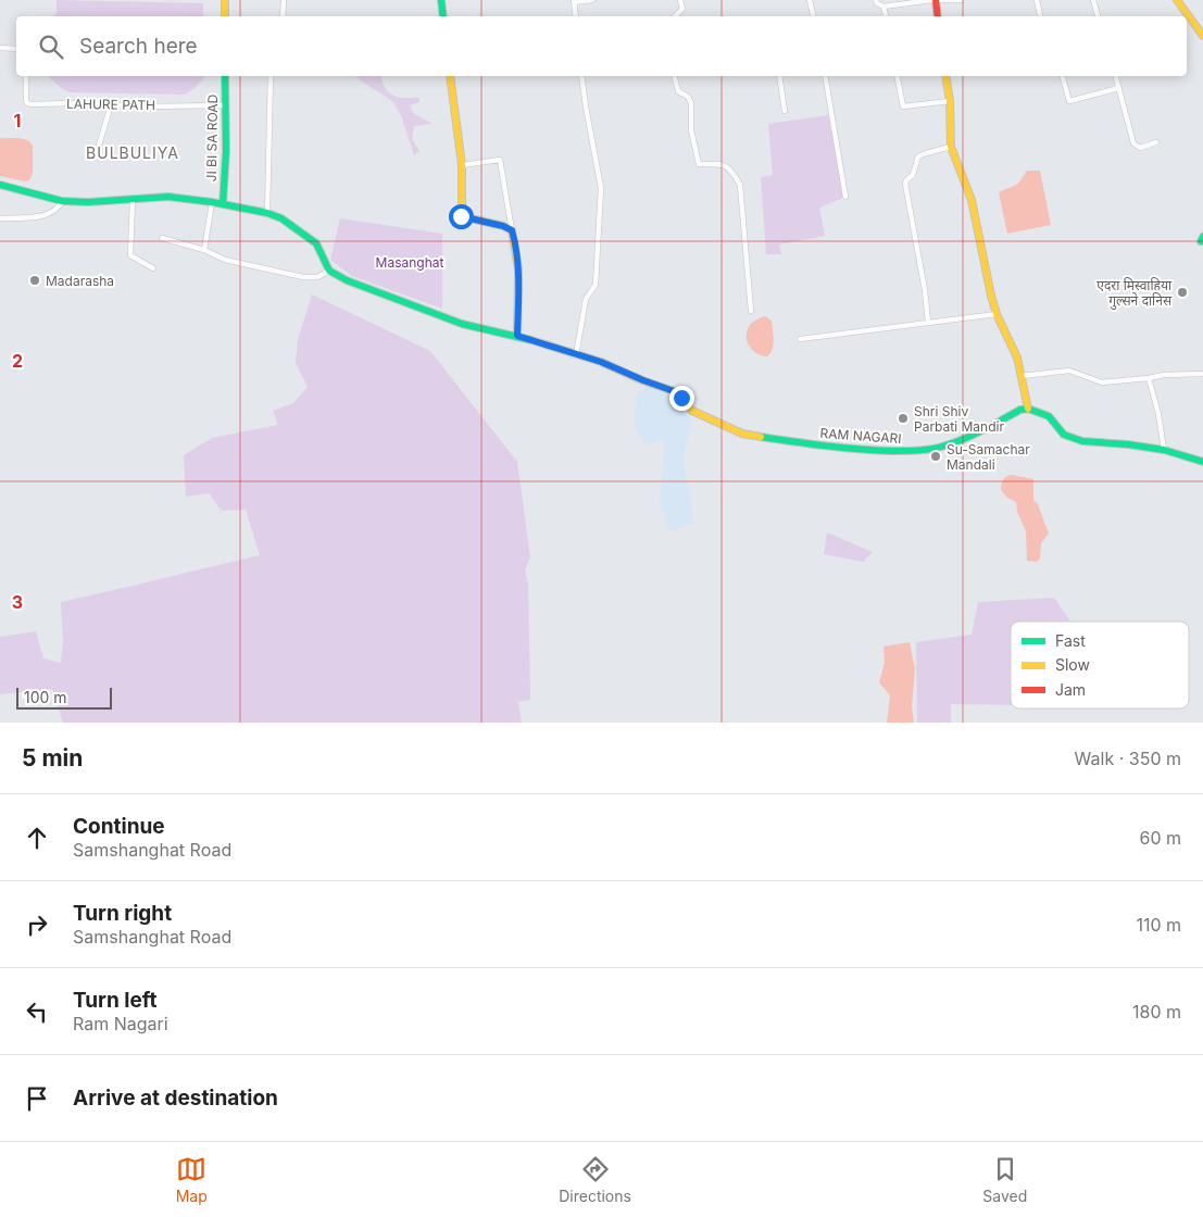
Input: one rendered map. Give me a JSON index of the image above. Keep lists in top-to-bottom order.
{
  "streets": {
    "main road": ["JI BI SA ROAD", "RAM NAGARI"],
    "street": ["LAHURE PATH"]
  },
  "crossings": [
    ["LAHURE PATH", "JI BI SA ROAD"]
  ],
  "districts": ["BULBULIYA"],
  "parks": ["Masanghat"],
  "places": [
    "Madarasha",
    "एदरा मिस्वाहिया गुल्सने दानिस",
    "Shri Shiv Parbati Mandir",
    "Su-Samachar Mandali"
  ],
  "legend": ["Fast", "Slow", "Jam"],
  "scale_bar": "100 m",
  "page": {
    "search": "Search here",
    "scale": "100 m",
    "heading": ["5 min", "Walk · 350 m"],
    "list": [
      ["Continue", "Samshanghat Road", "60 m"],
      ["Turn right", "Samshanghat Road", "110 m"],
      ["Turn left", "Ram Nagari", "180 m"],
      "Arrive at destination"
    ],
    "nav": ["Map", "Directions", "Saved"]
  },
  "grid": {
    "rows": ["1", "2", "3"]
  }
}
